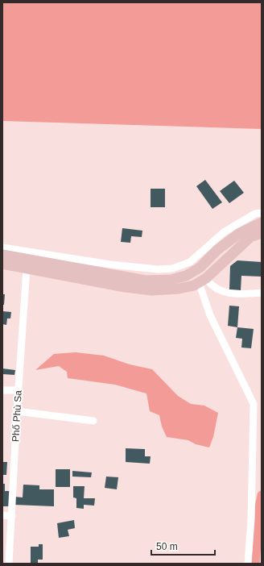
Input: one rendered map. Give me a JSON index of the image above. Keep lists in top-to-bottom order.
{
  "streets": {
    "street": ["Phố Phù Sa"]
  },
  "scale_bar": "50 m"
}
